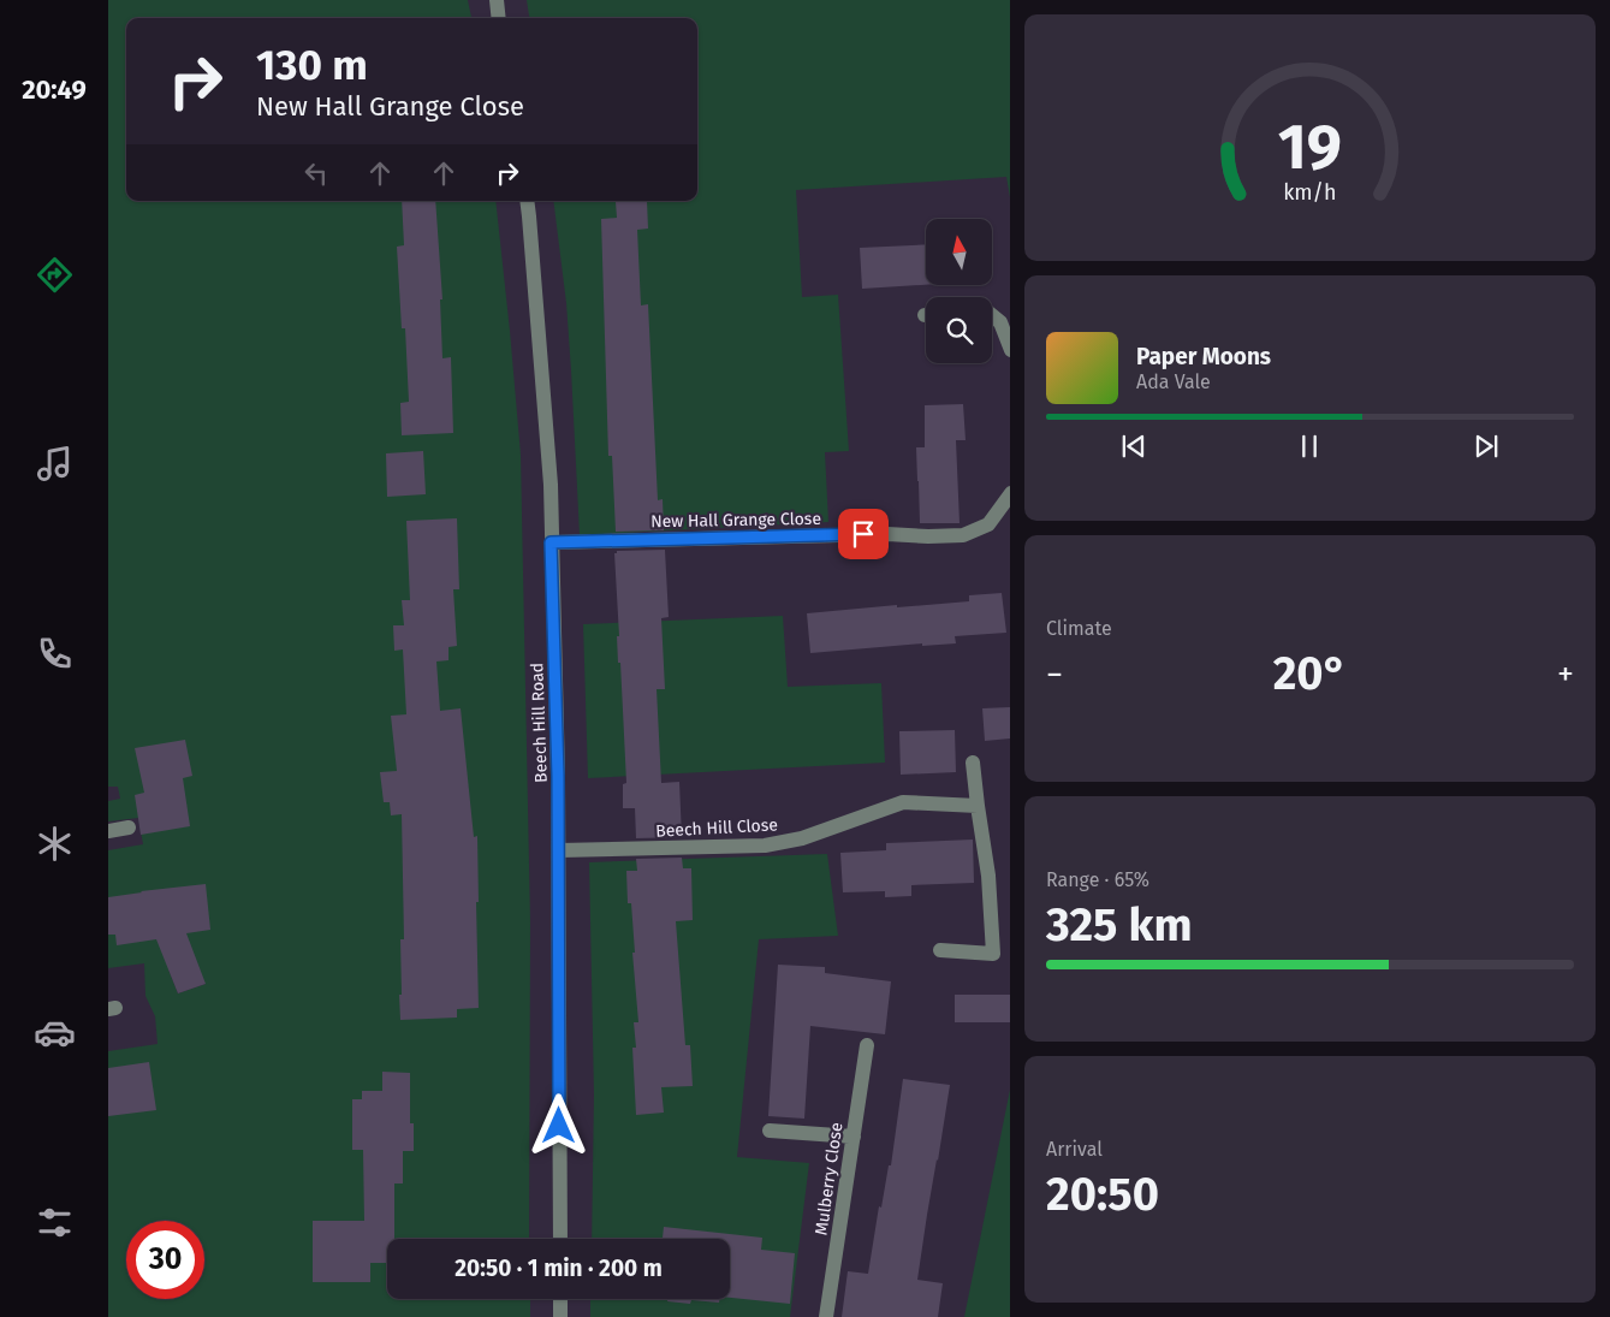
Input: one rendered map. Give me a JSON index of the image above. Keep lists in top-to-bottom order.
{
  "streets": {
    "street": [
      "New Hall Grange Close",
      "Beech Hill Road",
      "Beech Hill Close",
      "Mulberry Close"
    ]
  },
  "crossings": [
    ["New Hall Grange Close", "Beech Hill Road"],
    ["Beech Hill Road", "Beech Hill Close"]
  ],
  "north": "top",
  "page": {
    "tabs": "20:49",
    "turn": ["130 m", "New Hall Grange Close"],
    "song": ["Paper Moons", "Ada Vale"],
    "tile": [
      "Climate",
      ["Range · 65%", "325 km"],
      ["Arrival", "20:50"]
    ],
    "heat": ["−", "20°", "+"],
    "limit": "30",
    "trip": "20:50 · 1 min · 200 m",
    "gauge": ["19", "km/h"]
  }
}
